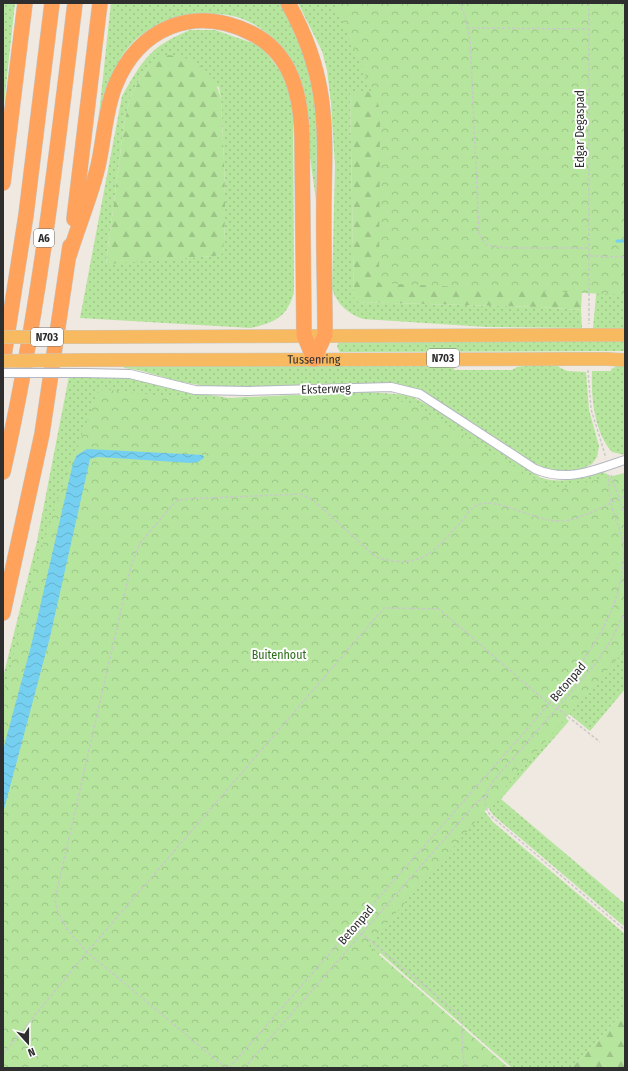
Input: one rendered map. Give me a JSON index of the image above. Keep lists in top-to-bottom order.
{
  "streets": {
    "highway": ["A6", "N703", "Tussenring"],
    "street": ["Eksterweg"],
    "path": ["Edgar Degaspad", "Betonpad"]
  },
  "crossings": [
    ["A6", "Tussenring"],
    ["Tussenring", "Eksterweg"]
  ],
  "parks": ["Buitenhout"],
  "north": "bottom"
}
